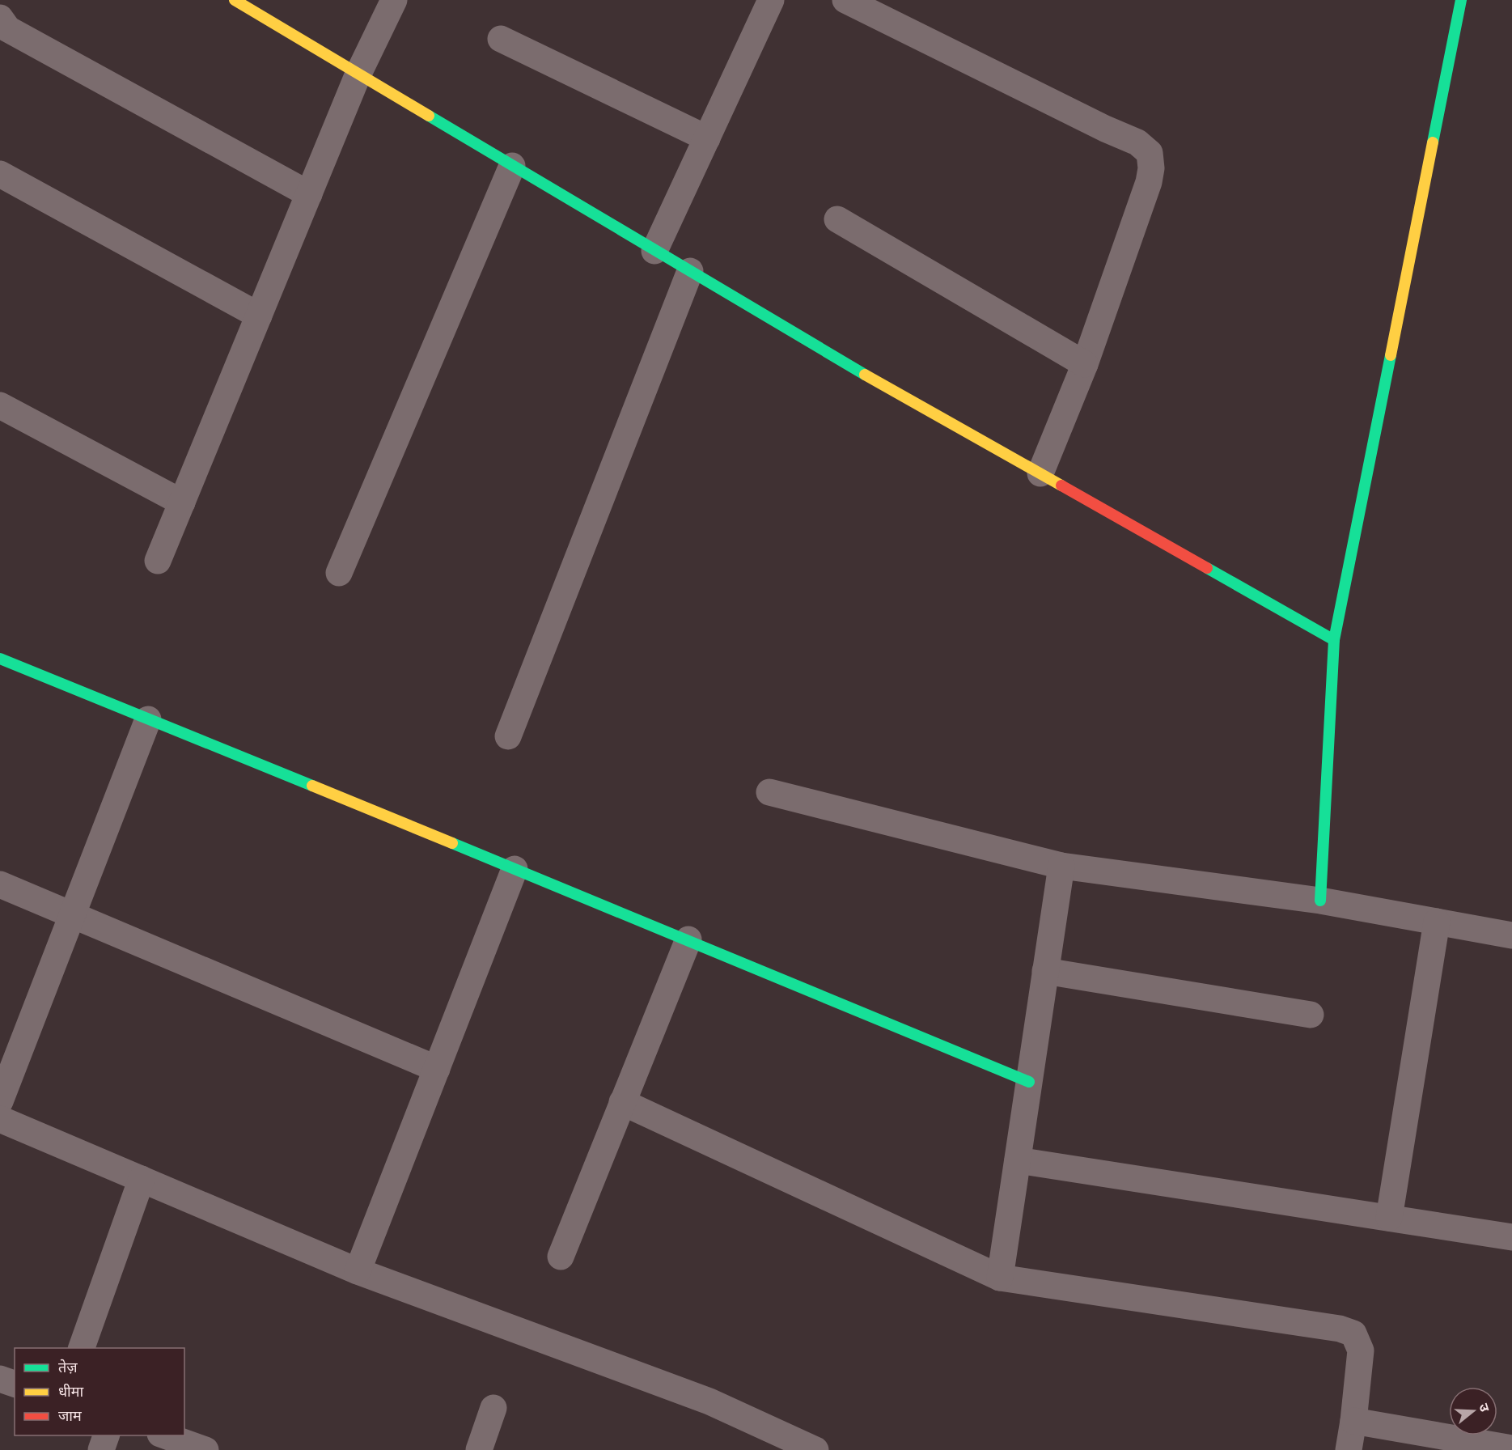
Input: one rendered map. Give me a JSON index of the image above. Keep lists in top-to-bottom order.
{
  "legend": ["तेज़", "धीमा", "जाम"],
  "north": "right"
}
